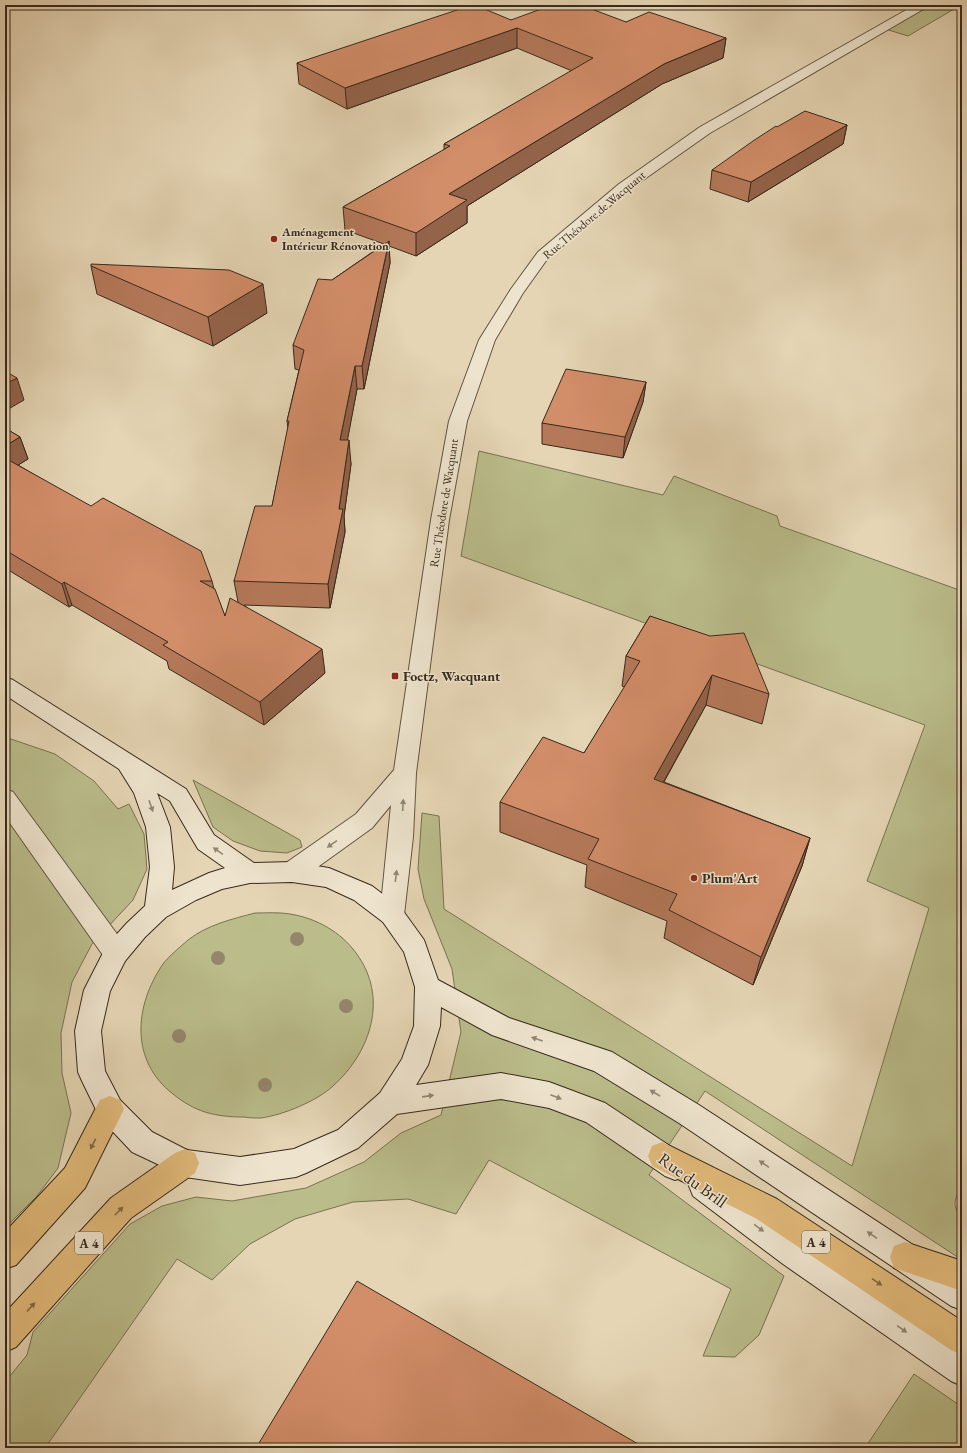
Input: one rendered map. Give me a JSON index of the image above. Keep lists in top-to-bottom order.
{
  "streets": {
    "highway": ["A 4"],
    "street": ["Rue Théodore de Wacquant", "Rue du Brill"]
  },
  "crossings": [
    ["Rue du Brill", "A 4"]
  ],
  "places": {
    "other": ["Aménagement Intérieur Rénovation", "Plum'Art"],
    "transit": ["Foetz, Wacquant"]
  }
}
